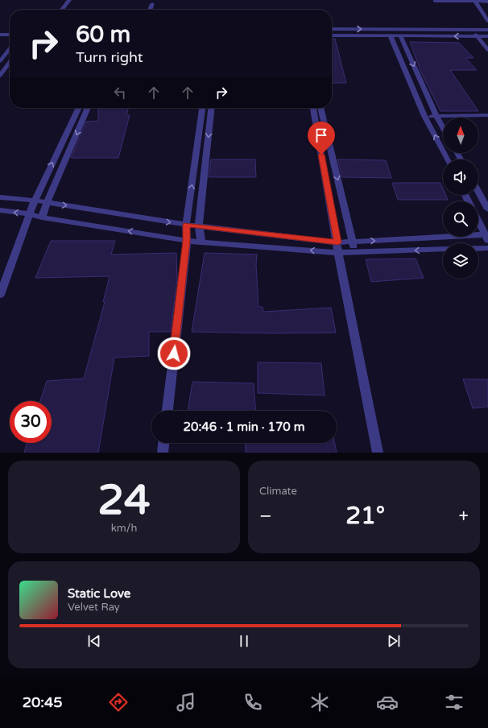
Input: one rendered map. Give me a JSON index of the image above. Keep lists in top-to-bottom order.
{
  "north": "top",
  "page": {
    "turn": ["60 m", "Turn right"],
    "limit": "30",
    "trip": "20:46 · 1 min · 170 m",
    "tile": [
      ["24", "km/h"],
      "Climate"
    ],
    "heat": ["−", "21°", "+"],
    "song": ["Static Love", "Velvet Ray"],
    "tabs": "20:45"
  }
}
